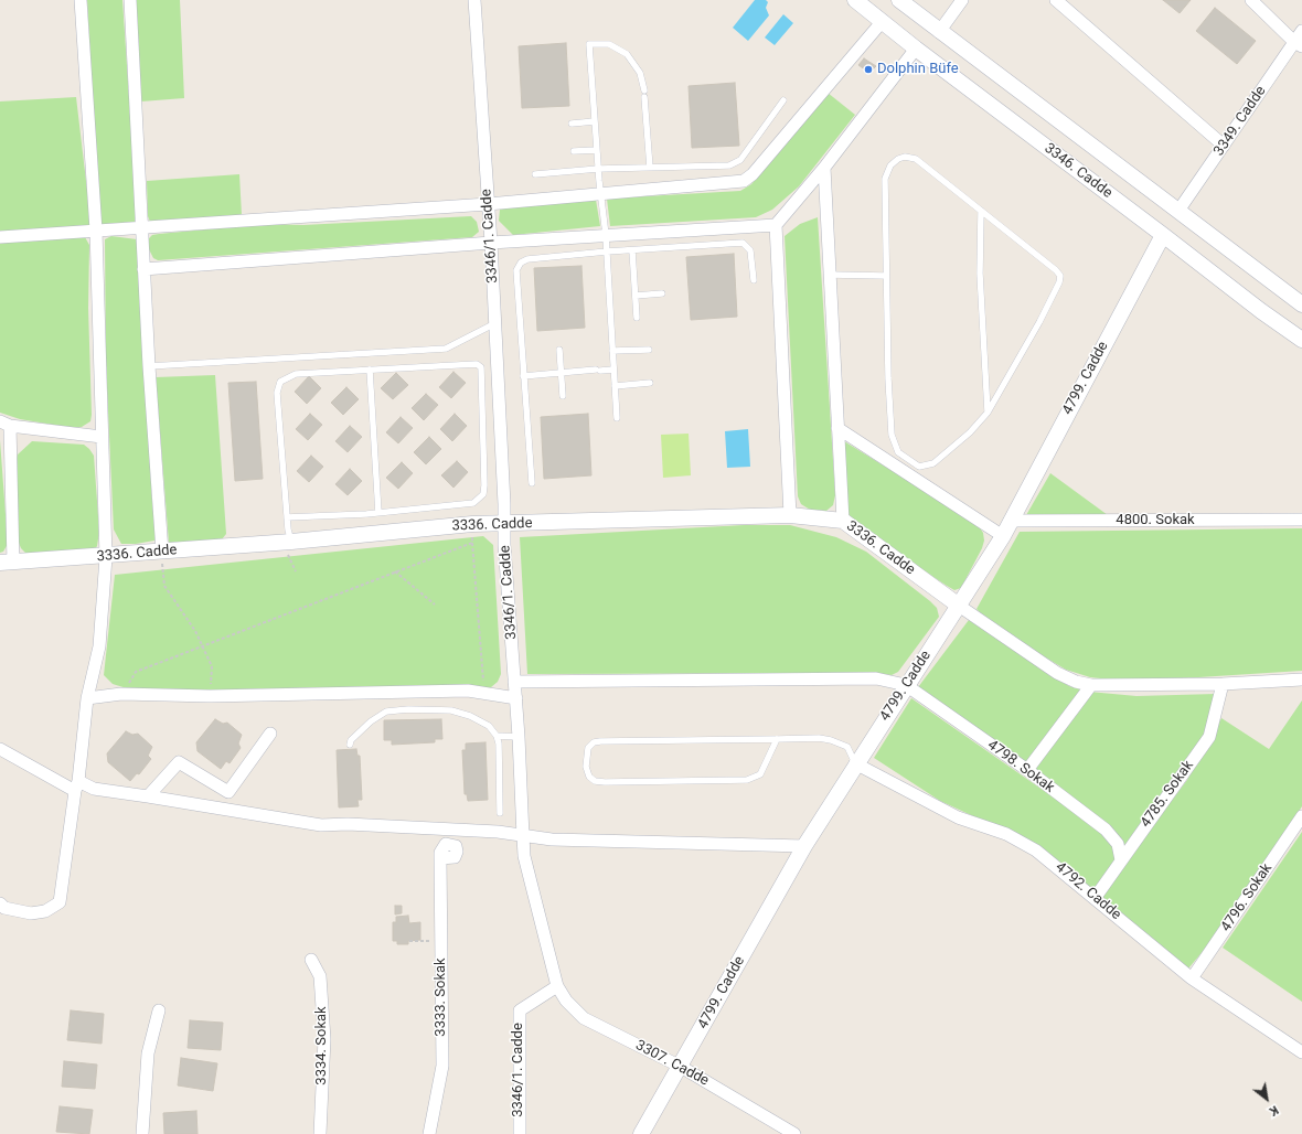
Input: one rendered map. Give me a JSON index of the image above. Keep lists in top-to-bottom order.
{
  "streets": {
    "street": [
      "3349. Cadde",
      "3346. Cadde",
      "3346/1. Cadde",
      "4799. Cadde",
      "4800. Sokak",
      "3336. Cadde",
      "4798. Sokak",
      "4785. Sokak",
      "4792. Cadde",
      "4796. Sokak",
      "3333. Sokak",
      "3334. Sokak",
      "3307. Cadde"
    ]
  },
  "crossings": [
    ["3349. Cadde", "3346. Cadde"],
    ["3346. Cadde", "4799. Cadde"],
    ["3346/1. Cadde", "3336. Cadde"],
    ["3346/1. Cadde", "3307. Cadde"],
    ["4799. Cadde", "4800. Sokak"],
    ["4799. Cadde", "3336. Cadde"],
    ["4799. Cadde", "4798. Sokak"],
    ["4799. Cadde", "4792. Cadde"],
    ["4799. Cadde", "3307. Cadde"],
    ["4798. Sokak", "4785. Sokak"],
    ["4785. Sokak", "4792. Cadde"],
    ["4792. Cadde", "4796. Sokak"]
  ],
  "places": ["Dolphin Büfe"],
  "north": "bottom right"
}
